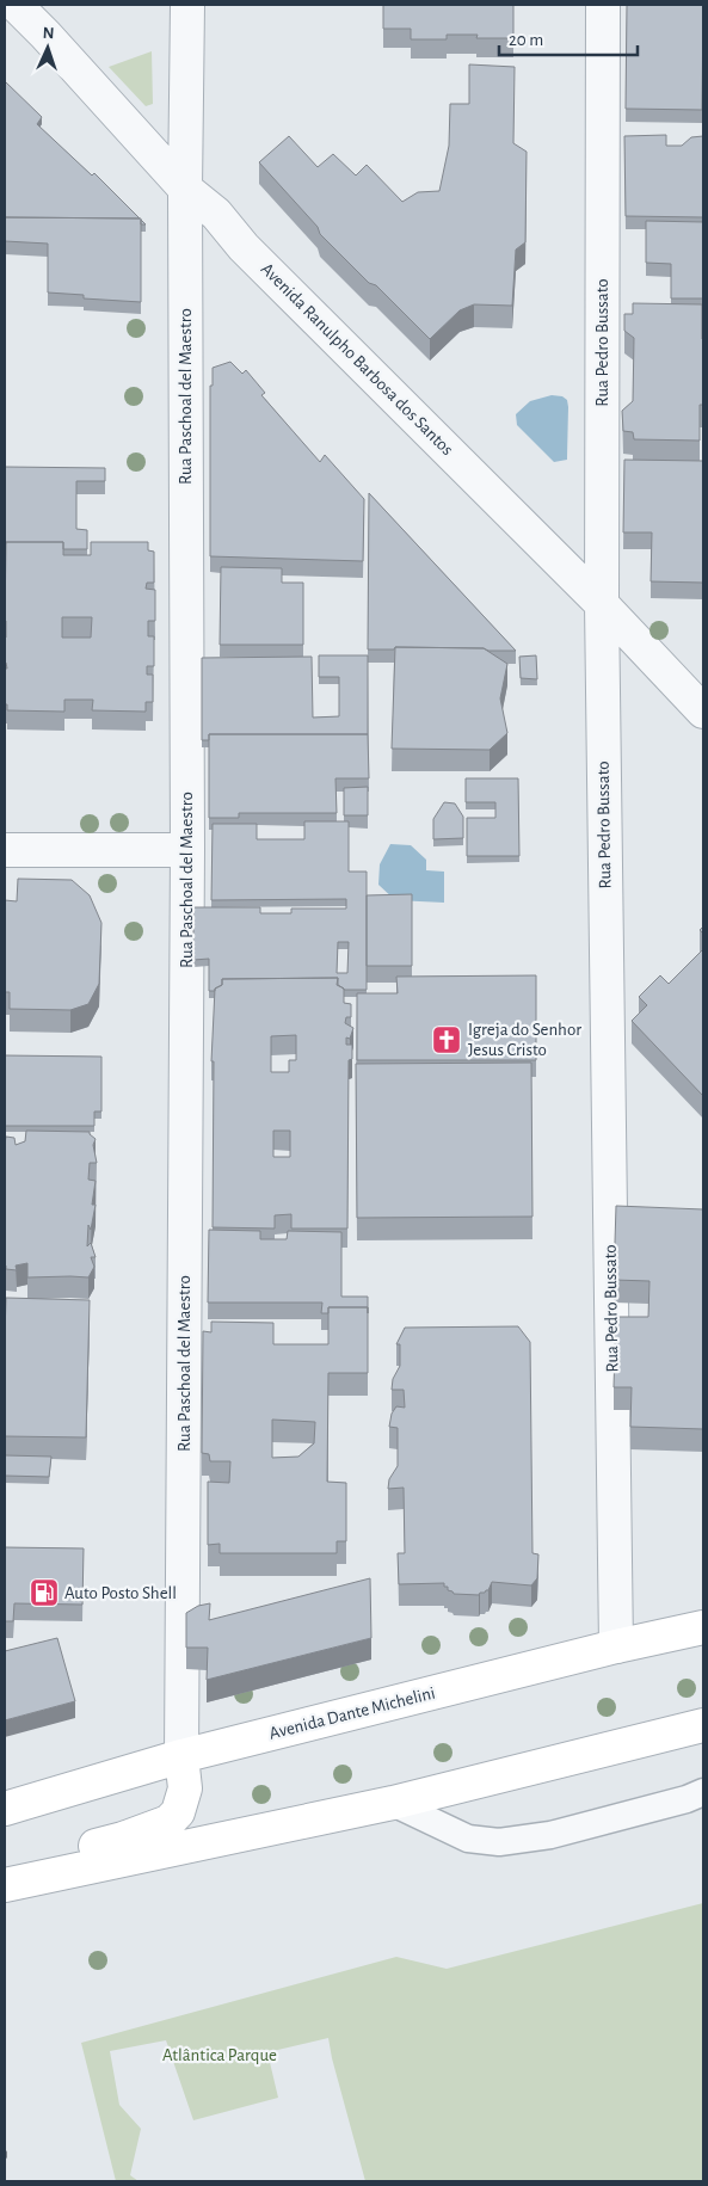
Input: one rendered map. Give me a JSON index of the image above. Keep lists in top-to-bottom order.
{
  "streets": {
    "main road": ["Avenida Dante Michelini"],
    "street": ["Rua Pedro Bussato", "Avenida Ranulpho Barbosa dos Santos", "Rua Paschoal del Maestro"]
  },
  "crossings": [
    ["Rua Pedro Bussato", "Avenida Ranulpho Barbosa dos Santos"],
    ["Rua Pedro Bussato", "Avenida Dante Michelini"],
    ["Avenida Ranulpho Barbosa dos Santos", "Rua Paschoal del Maestro"],
    ["Rua Paschoal del Maestro", "Avenida Dante Michelini"]
  ],
  "parks": ["Atlântica Parque"],
  "places": {
    "church": ["Igreja do Senhor Jesus Cristo"],
    "fuel station": ["Auto Posto Shell"]
  },
  "scale_bar": "20 m",
  "north": "top"
}
